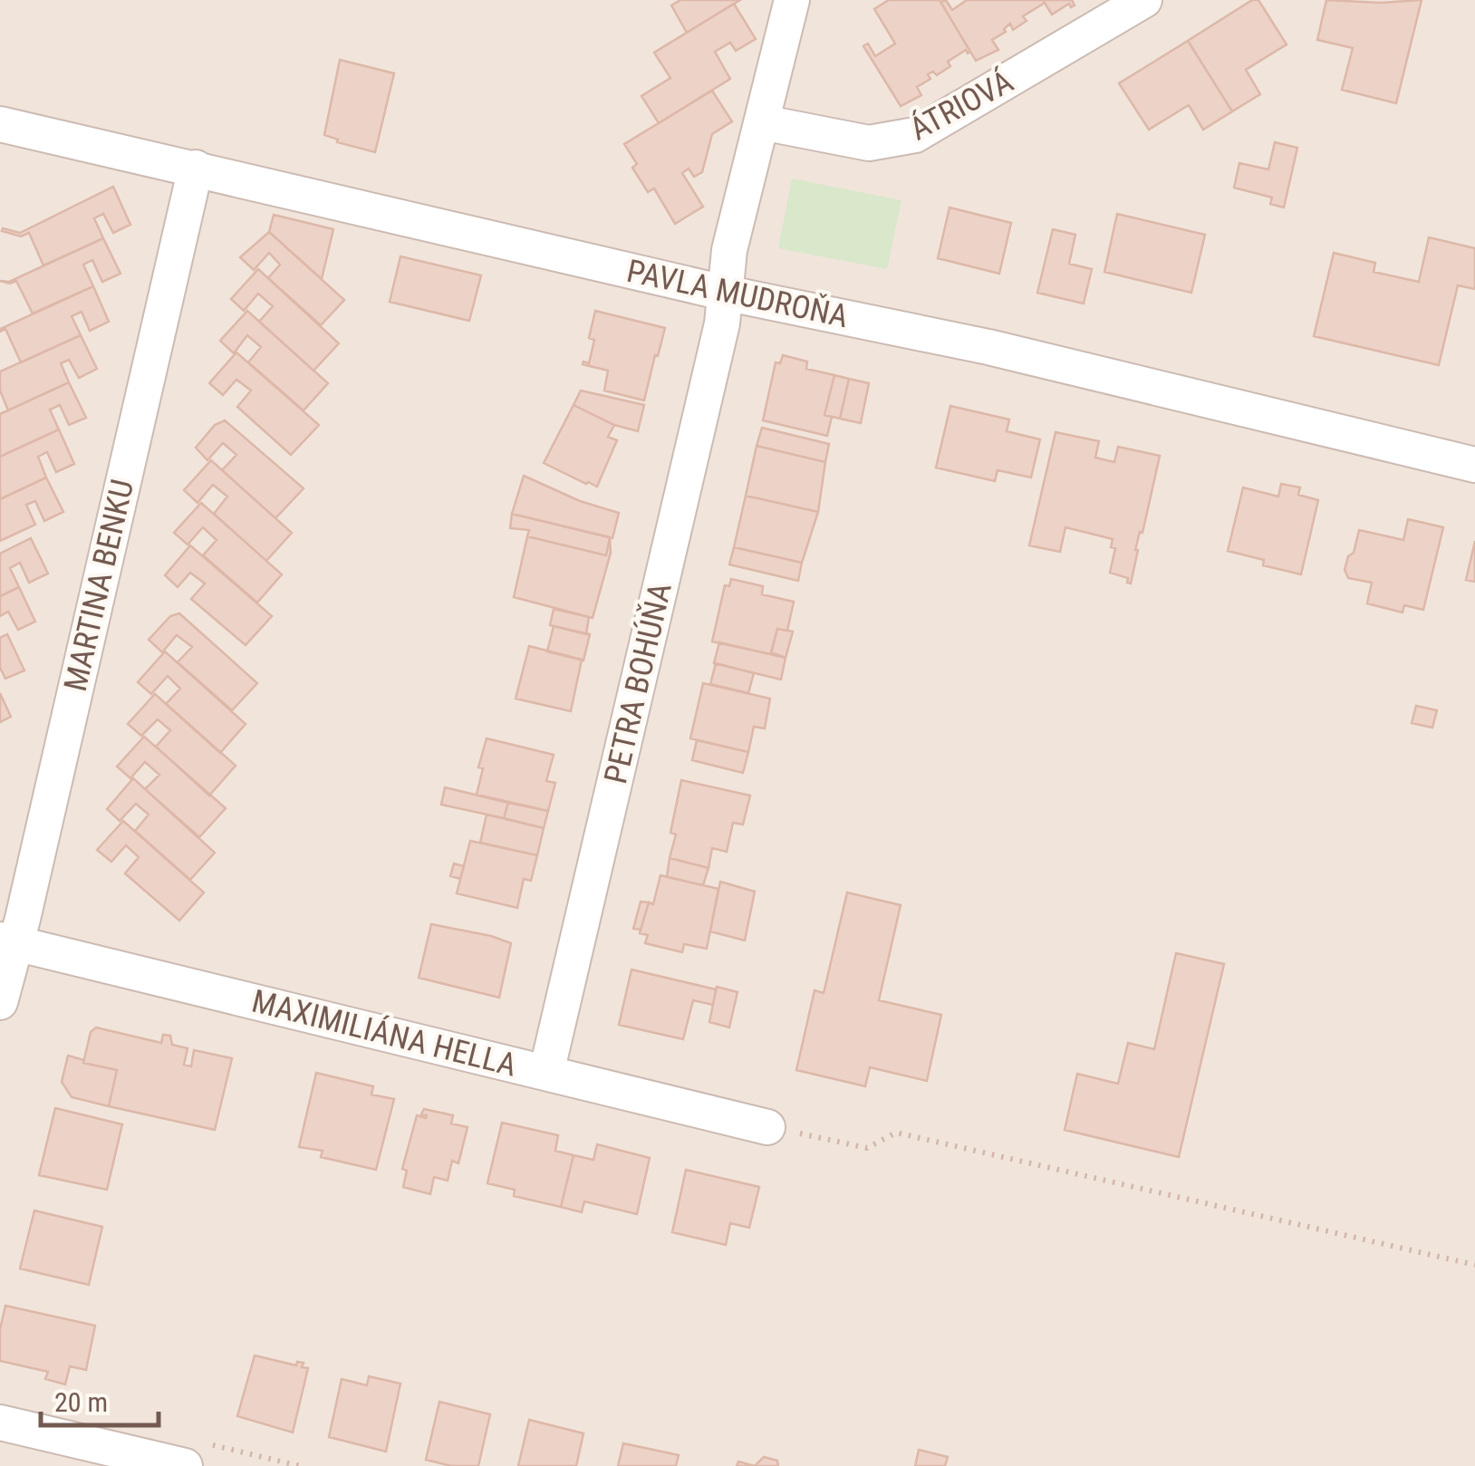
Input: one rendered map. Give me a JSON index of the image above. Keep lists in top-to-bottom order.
{
  "streets": {
    "street": [
      "ÁTRIOVÁ",
      "PAVLA MUDROŇA",
      "MARTINA BENKU",
      "PETRA BOHÚŇA",
      "MAXIMILIÁNA HELLA"
    ]
  },
  "crossings": [
    ["PAVLA MUDROŇA", "MARTINA BENKU"],
    ["PAVLA MUDROŇA", "PETRA BOHÚŇA"],
    ["MARTINA BENKU", "MAXIMILIÁNA HELLA"],
    ["PETRA BOHÚŇA", "MAXIMILIÁNA HELLA"]
  ],
  "scale_bar": "20 m"
}
